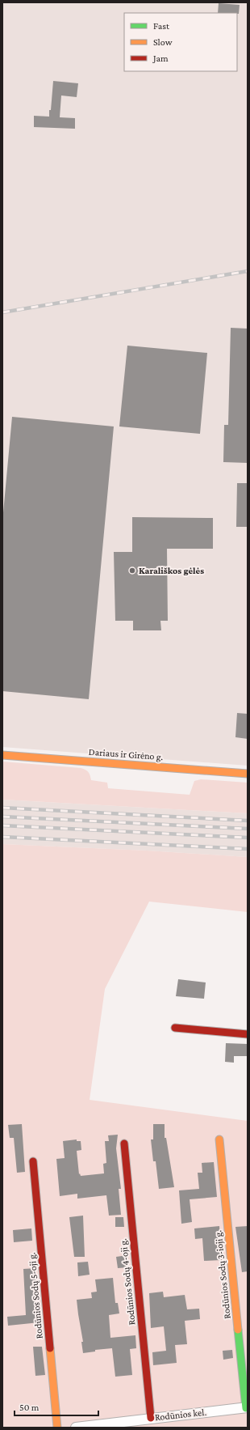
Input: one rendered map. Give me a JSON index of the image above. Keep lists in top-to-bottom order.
{
  "streets": {
    "street": [
      "Dariaus ir Girėno g.",
      "Rodūnios Sodų 3-ioji g.",
      "Rodūnios Sodų 4-oji g.",
      "Rodūnios Sodų 5-oji g.",
      "Rodūnios kel."
    ]
  },
  "crossings": [
    ["Rodūnios Sodų 3-ioji g.", "Rodūnios kel."],
    ["Rodūnios Sodų 4-oji g.", "Rodūnios kel."]
  ],
  "places": ["Karališkos gėlės"],
  "legend": ["Fast", "Slow", "Jam"],
  "scale_bar": "50 m"
}
